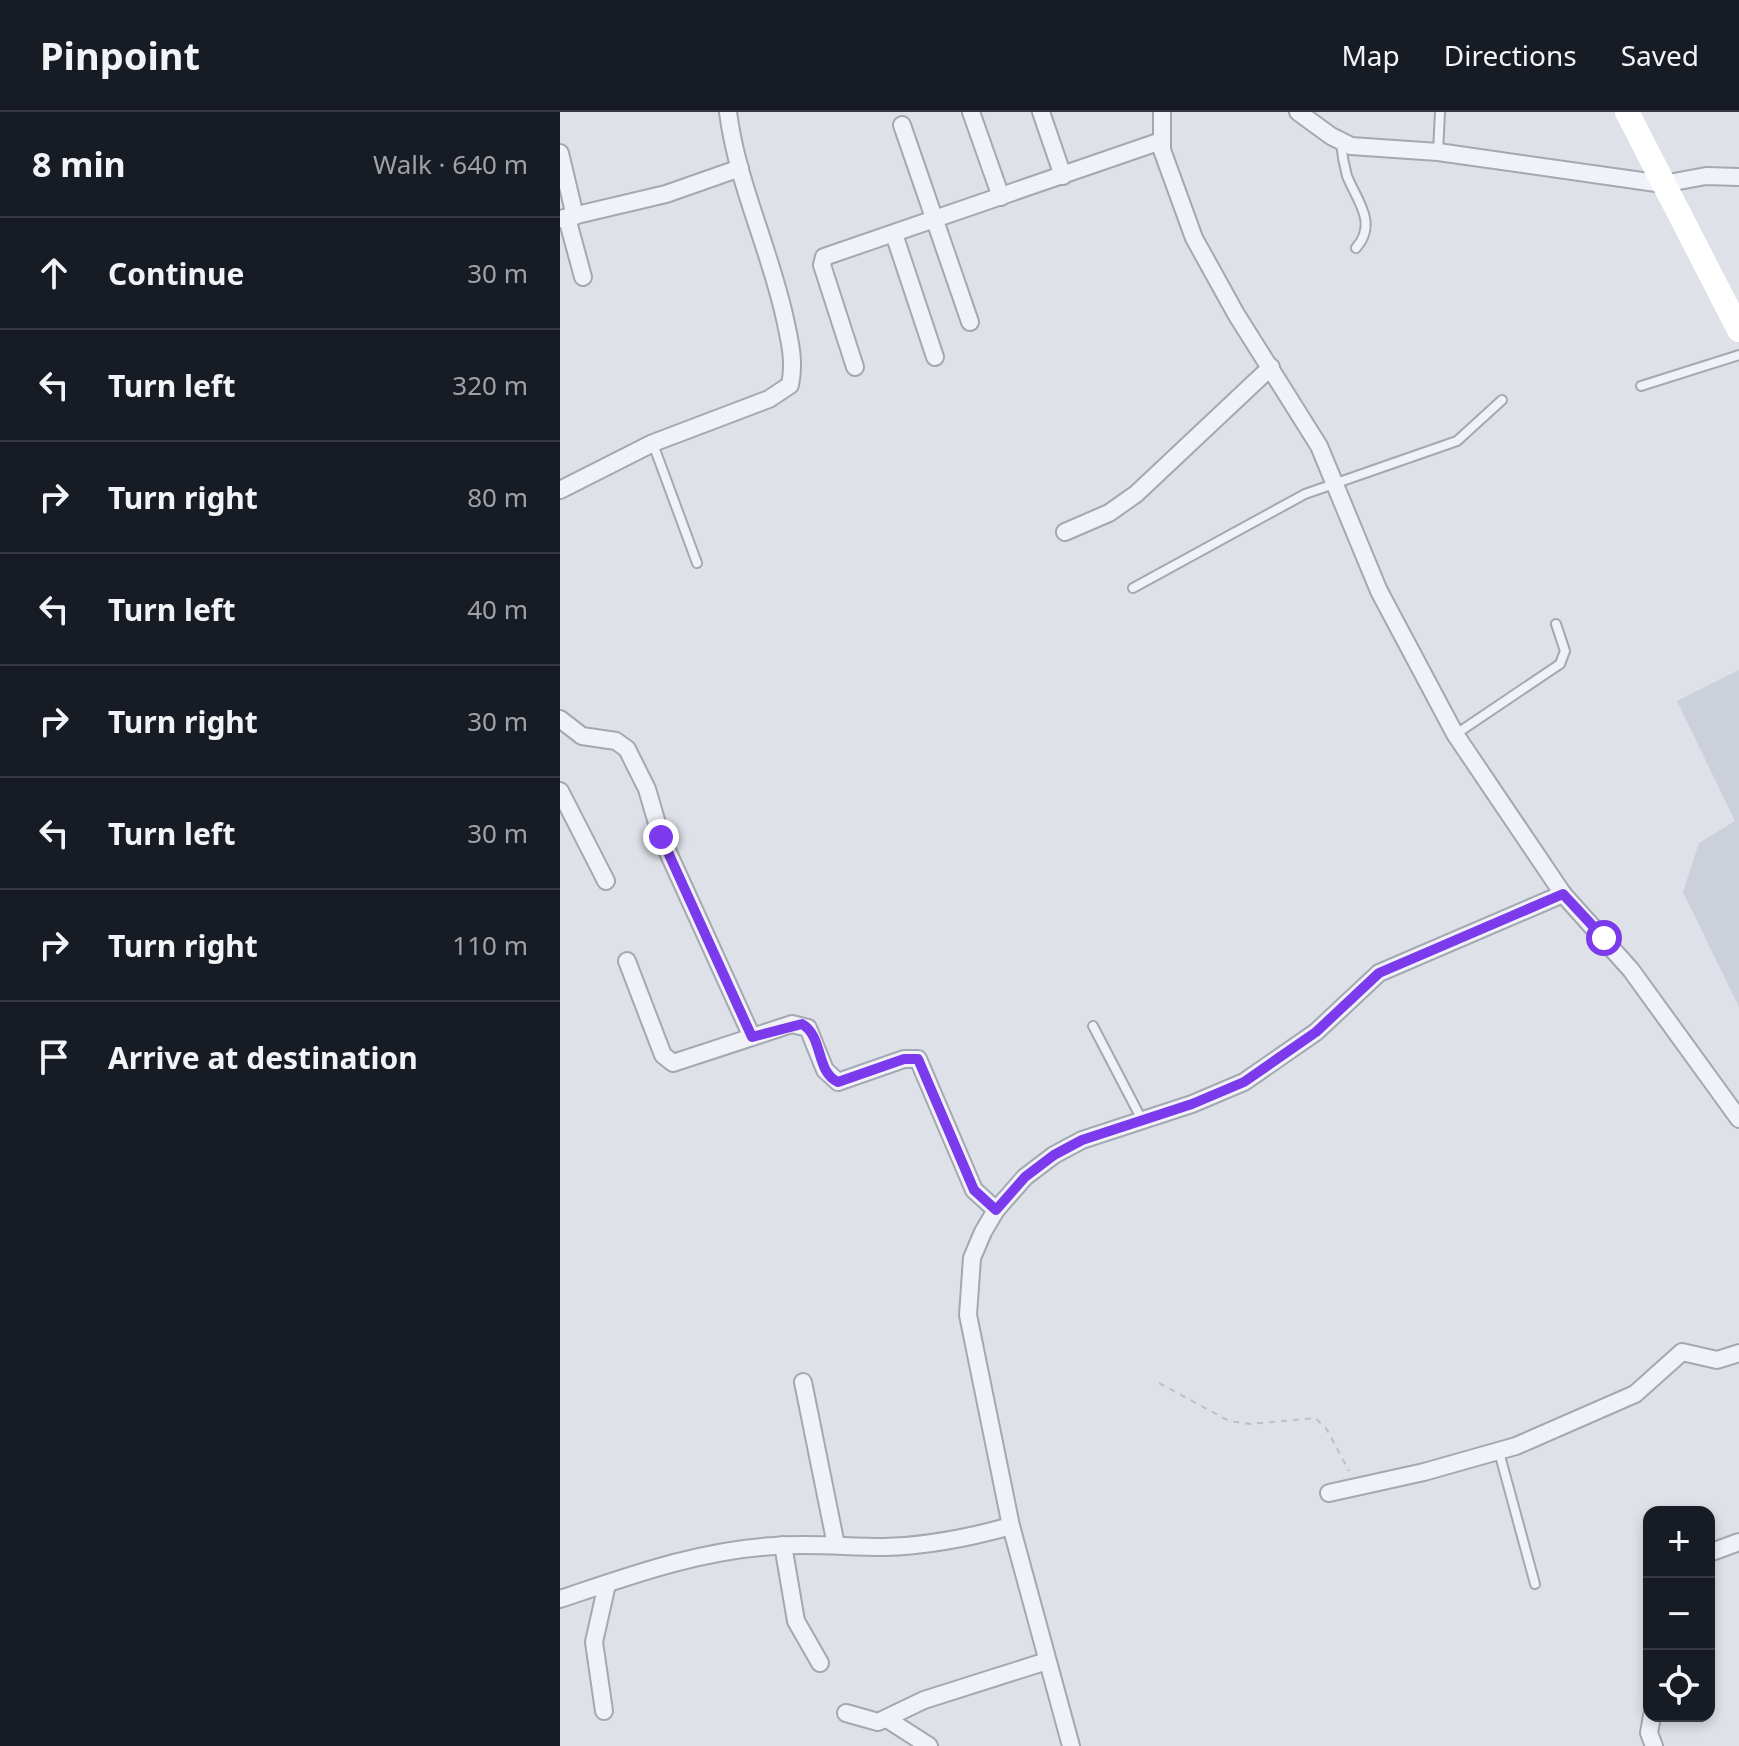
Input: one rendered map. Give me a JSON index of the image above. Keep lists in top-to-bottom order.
{
  "page": {
    "header": "Pinpoint",
    "nav": ["Map", "Directions", "Saved"],
    "heading": ["8 min", "Walk · 640 m"],
    "list": [
      ["Continue", "30 m"],
      ["Turn left", "320 m"],
      ["Turn right", "80 m"],
      ["Turn left", "40 m"],
      ["Turn right", "30 m"],
      ["Turn left", "30 m"],
      ["Turn right", "110 m"],
      "Arrive at destination"
    ],
    "map_buttons": ["+", "−"]
  }
}
